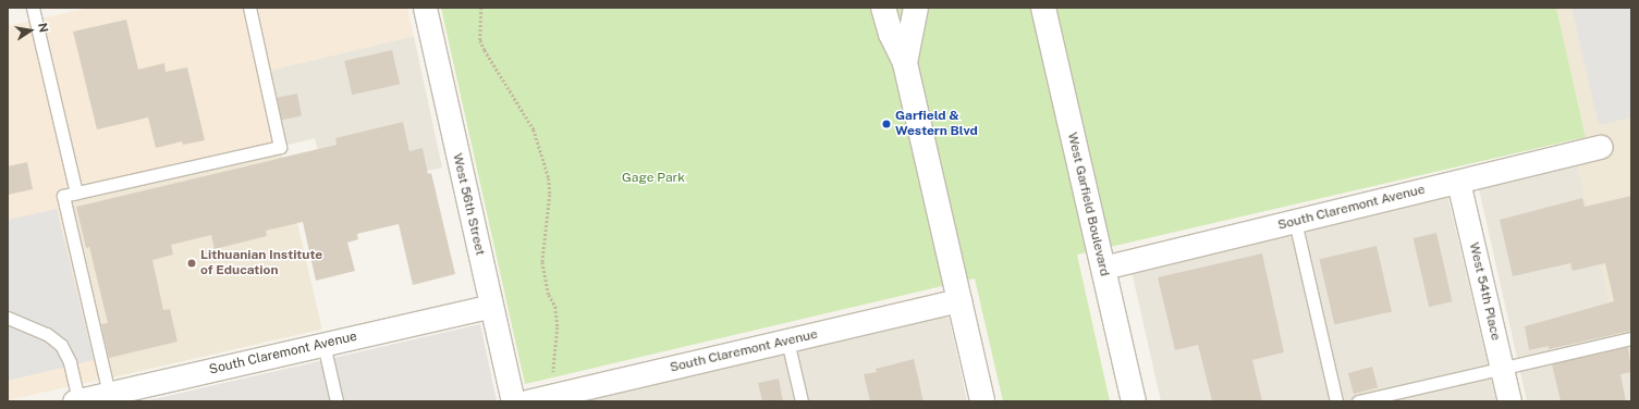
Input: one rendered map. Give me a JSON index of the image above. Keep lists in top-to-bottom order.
{
  "streets": {
    "street": [
      "West 56th Street",
      "West Garfield Boulevard",
      "South Claremont Avenue",
      "West 54th Place"
    ]
  },
  "crossings": [
    ["West 56th Street", "South Claremont Avenue"],
    ["West Garfield Boulevard", "South Claremont Avenue"],
    ["South Claremont Avenue", "West 54th Place"]
  ],
  "parks": ["Gage Park"],
  "places": ["Garfield & Western Blvd", "Lithuanian Institute of Education"],
  "north": "right"
}
